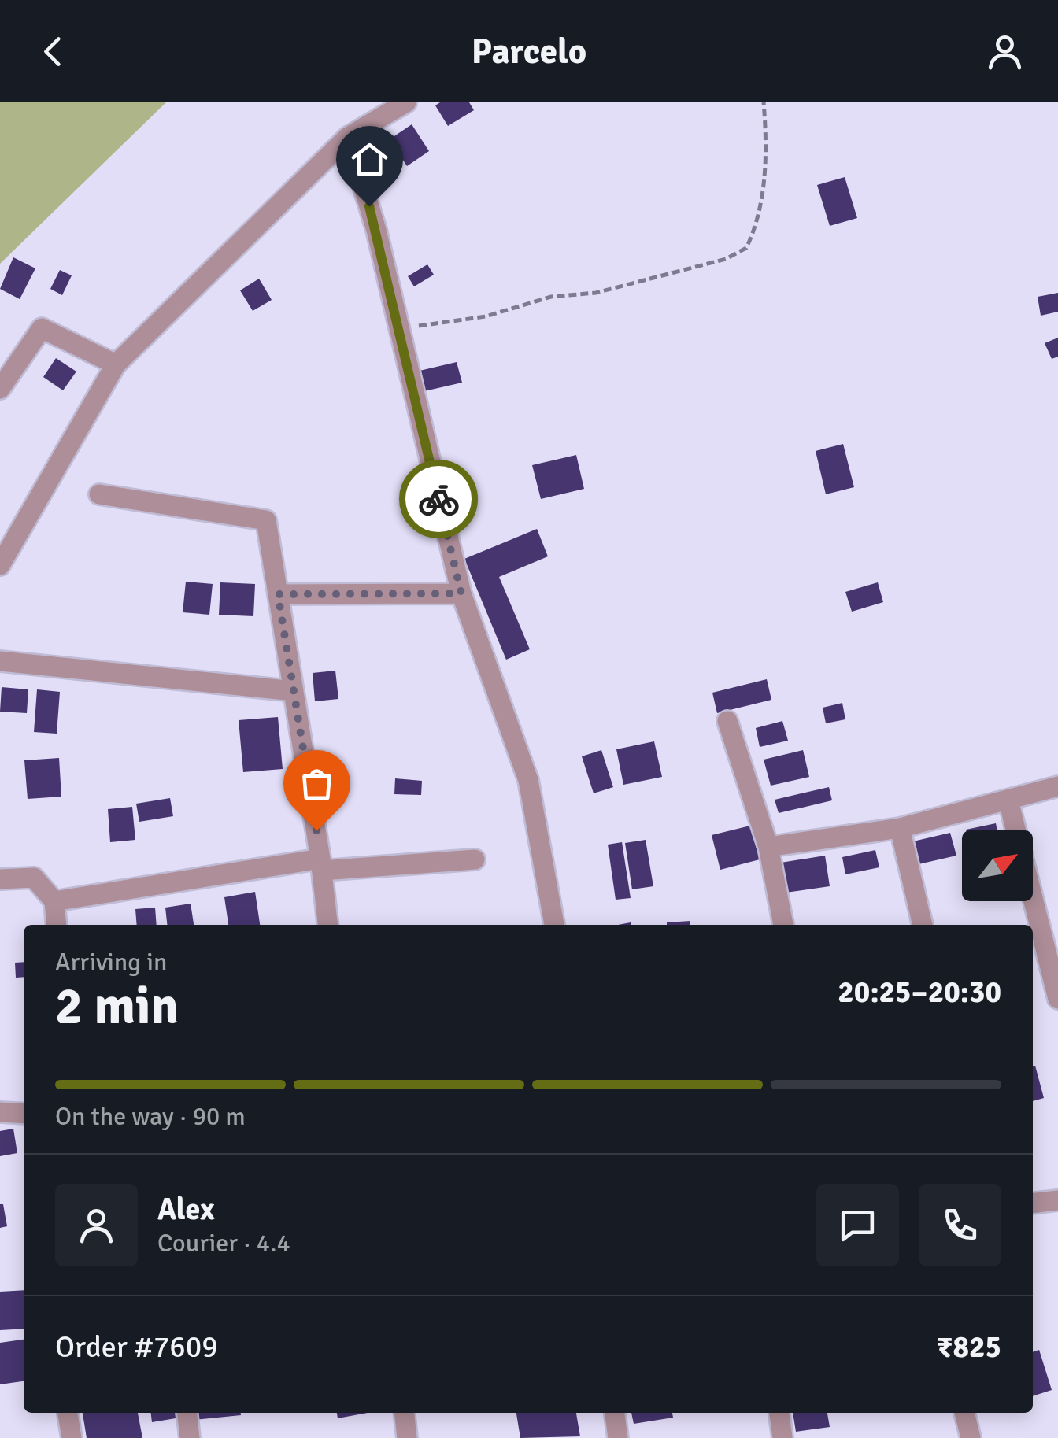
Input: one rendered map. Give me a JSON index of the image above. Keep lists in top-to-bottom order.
{
  "north": "top right",
  "page": {
    "header": "Parcelo",
    "heading": ["2 min", "Arriving in", "20:25–20:30"],
    "panel": [
      "Alex",
      "Courier · 4.4",
      "Order #7609",
      "₹825"
    ],
    "bar": "On the way · 90 m"
  }
}
